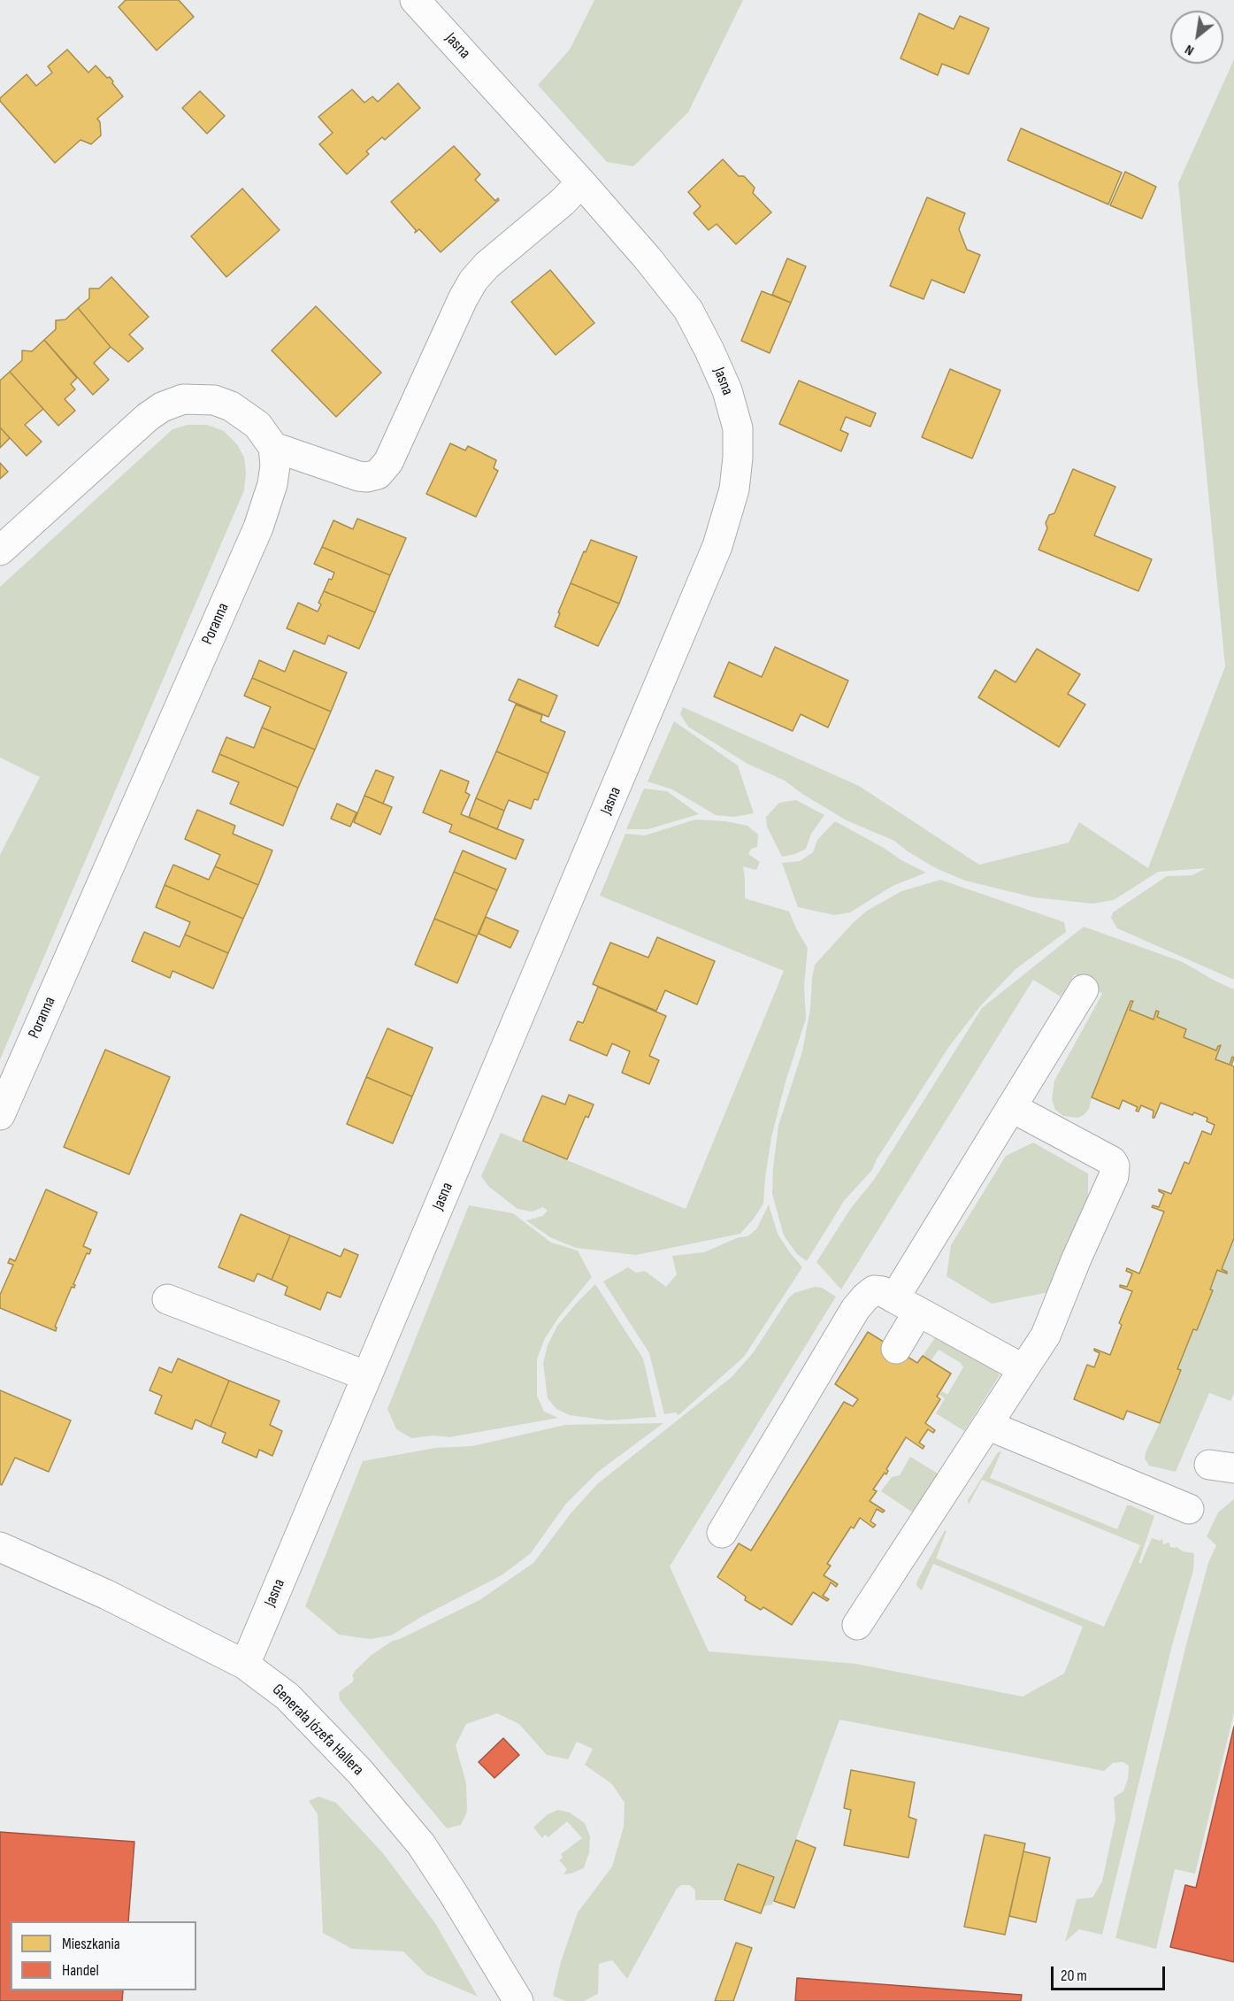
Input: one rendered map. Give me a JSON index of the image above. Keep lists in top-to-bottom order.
{
  "streets": {
    "street": ["Jasna", "Poranna", "Generała Józefa Hallera"]
  },
  "crossings": [
    ["Jasna", "Generała Józefa Hallera"]
  ],
  "legend": ["Mieszkania", "Handel"],
  "scale_bar": "20 m",
  "north": "bottom left"
}
